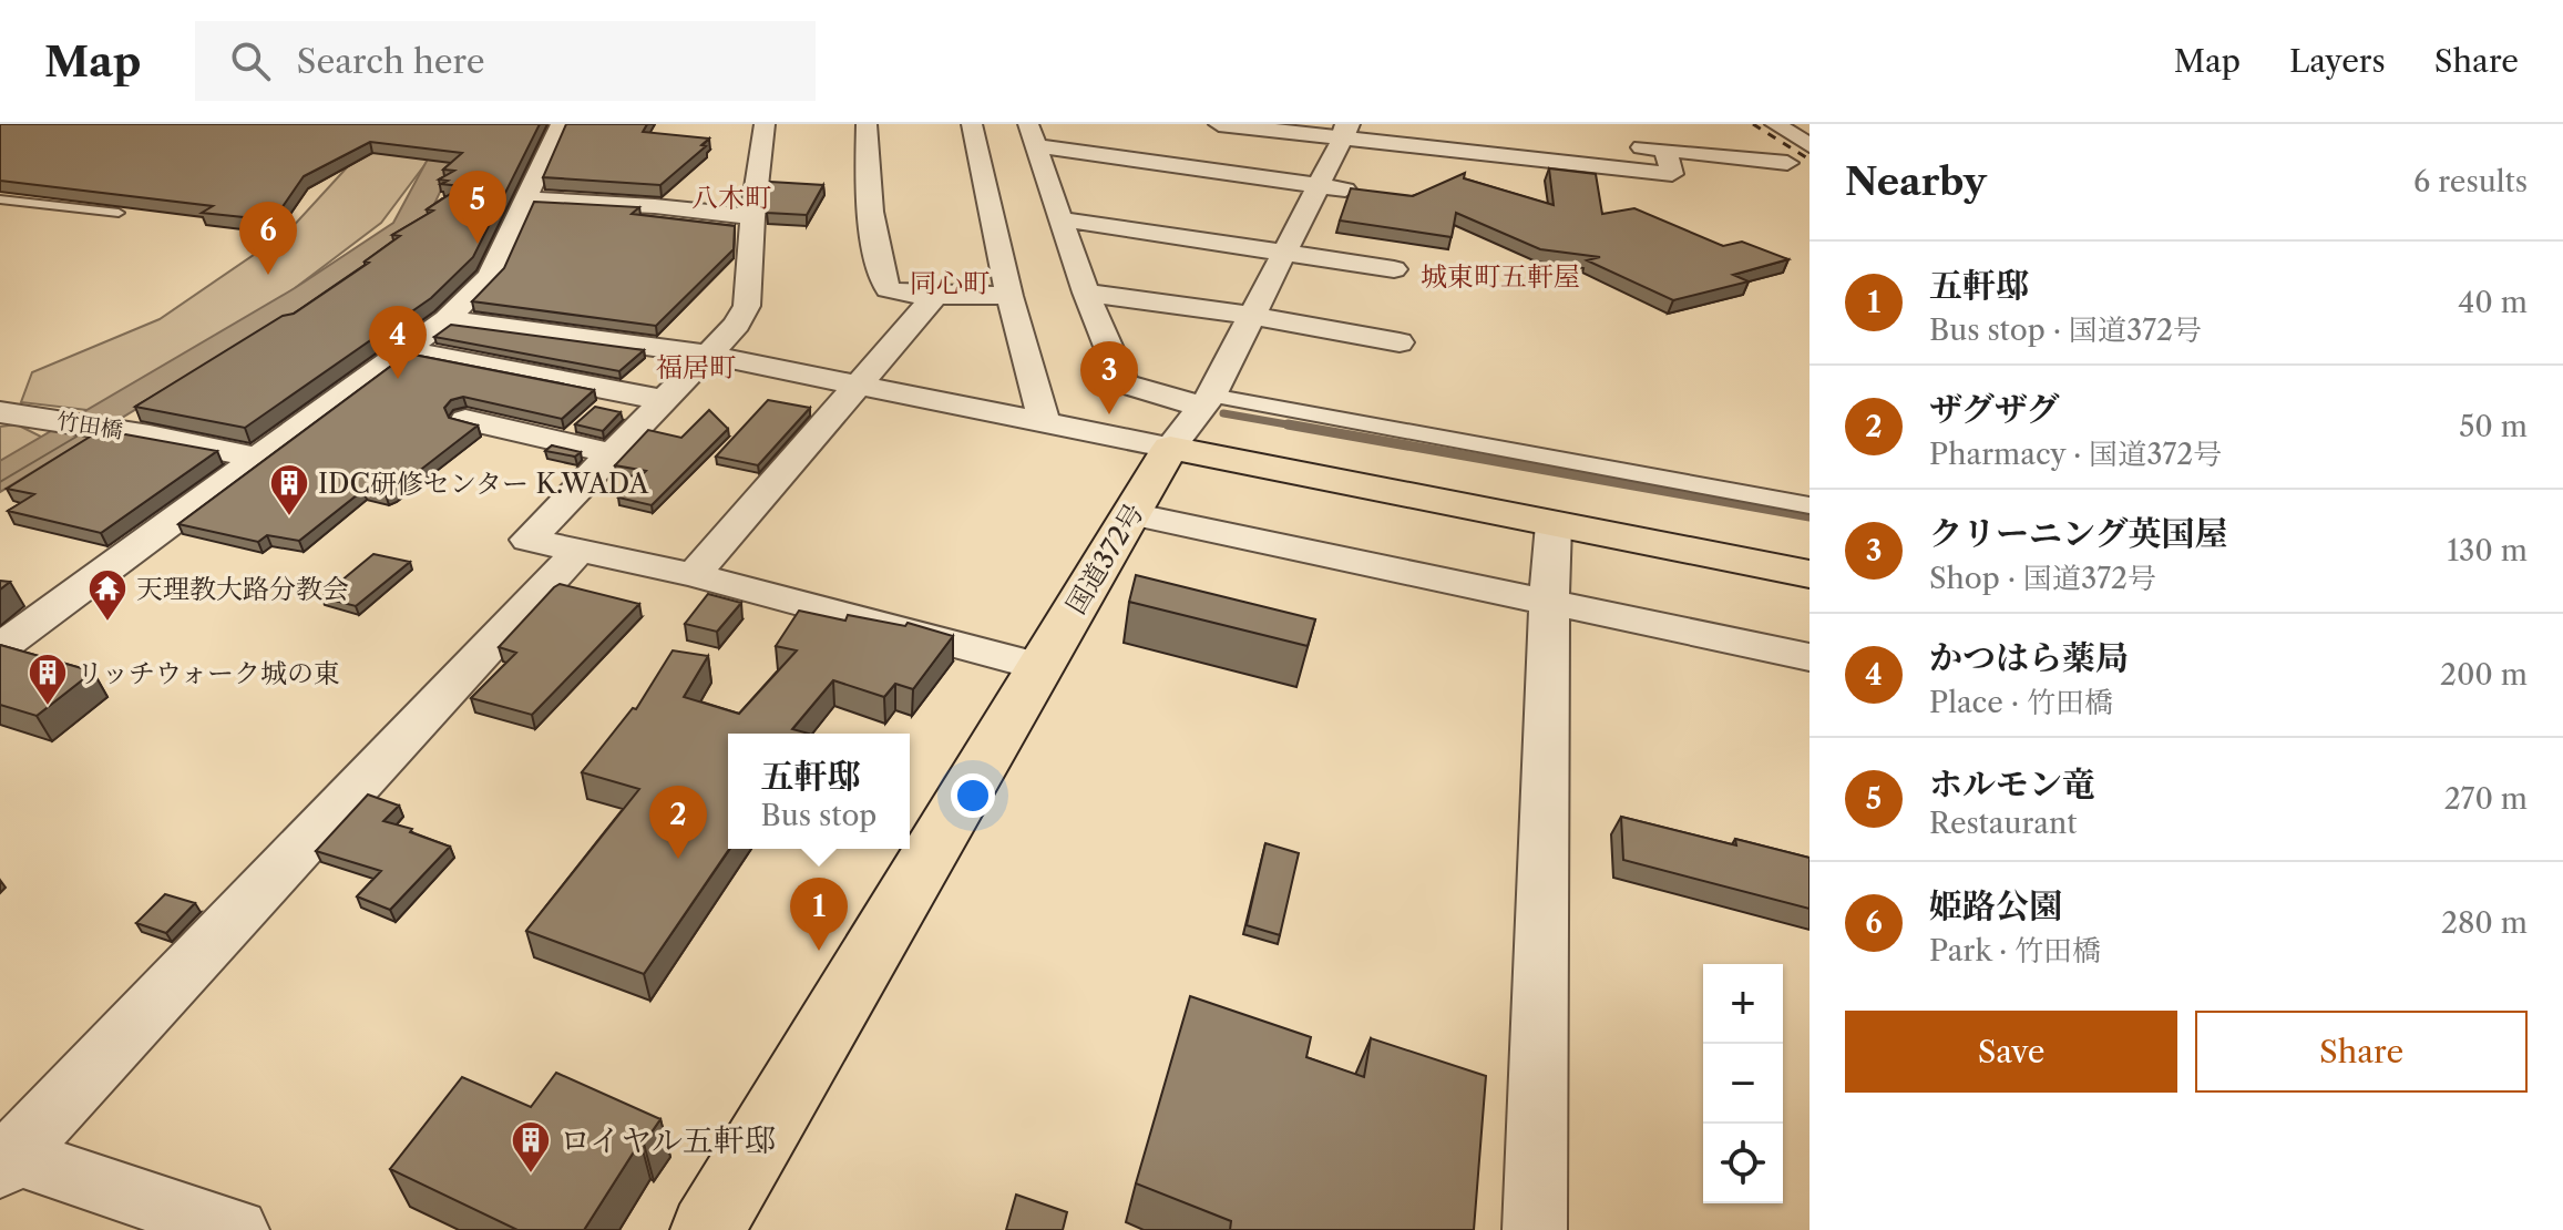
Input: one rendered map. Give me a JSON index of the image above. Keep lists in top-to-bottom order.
{
  "streets": {
    "highway": ["国道372号"],
    "street": ["竹田橋"]
  },
  "districts": [
    "八木町",
    "城東町五軒屋",
    "同心町",
    "福居町"
  ],
  "places": {
    "building": ["IDC研修センター K.WADA", "リッチウォーク城の東", "ロイヤル五軒邸"],
    "temple": ["天理教大路分教会"]
  },
  "page": {
    "header": "Map",
    "search": "Search here",
    "nav": ["Map", "Layers", "Share"],
    "heading": ["Nearby", "6 results"],
    "pins": [
      "5",
      "6",
      "4",
      "3",
      "2",
      "1"
    ],
    "list": [
      {
        "mark": "1",
        "name": "五軒邸",
        "note": "Bus stop · 国道372号",
        "value": "40 m"
      },
      {
        "mark": "2",
        "name": "ザグザグ",
        "note": "Pharmacy · 国道372号",
        "value": "50 m"
      },
      {
        "mark": "3",
        "name": "クリーニング英国屋",
        "note": "Shop · 国道372号",
        "value": "130 m"
      },
      {
        "mark": "4",
        "name": "かつはら薬局",
        "note": "Place · 竹田橋",
        "value": "200 m"
      },
      {
        "mark": "5",
        "name": "ホルモン竜",
        "note": "Restaurant",
        "value": "270 m"
      },
      {
        "mark": "6",
        "name": "姫路公園",
        "note": "Park · 竹田橋",
        "value": "280 m"
      }
    ],
    "popup": ["五軒邸", "Bus stop"],
    "map_buttons": ["+", "−"],
    "buttons": ["Save", "Share"]
  }
}
